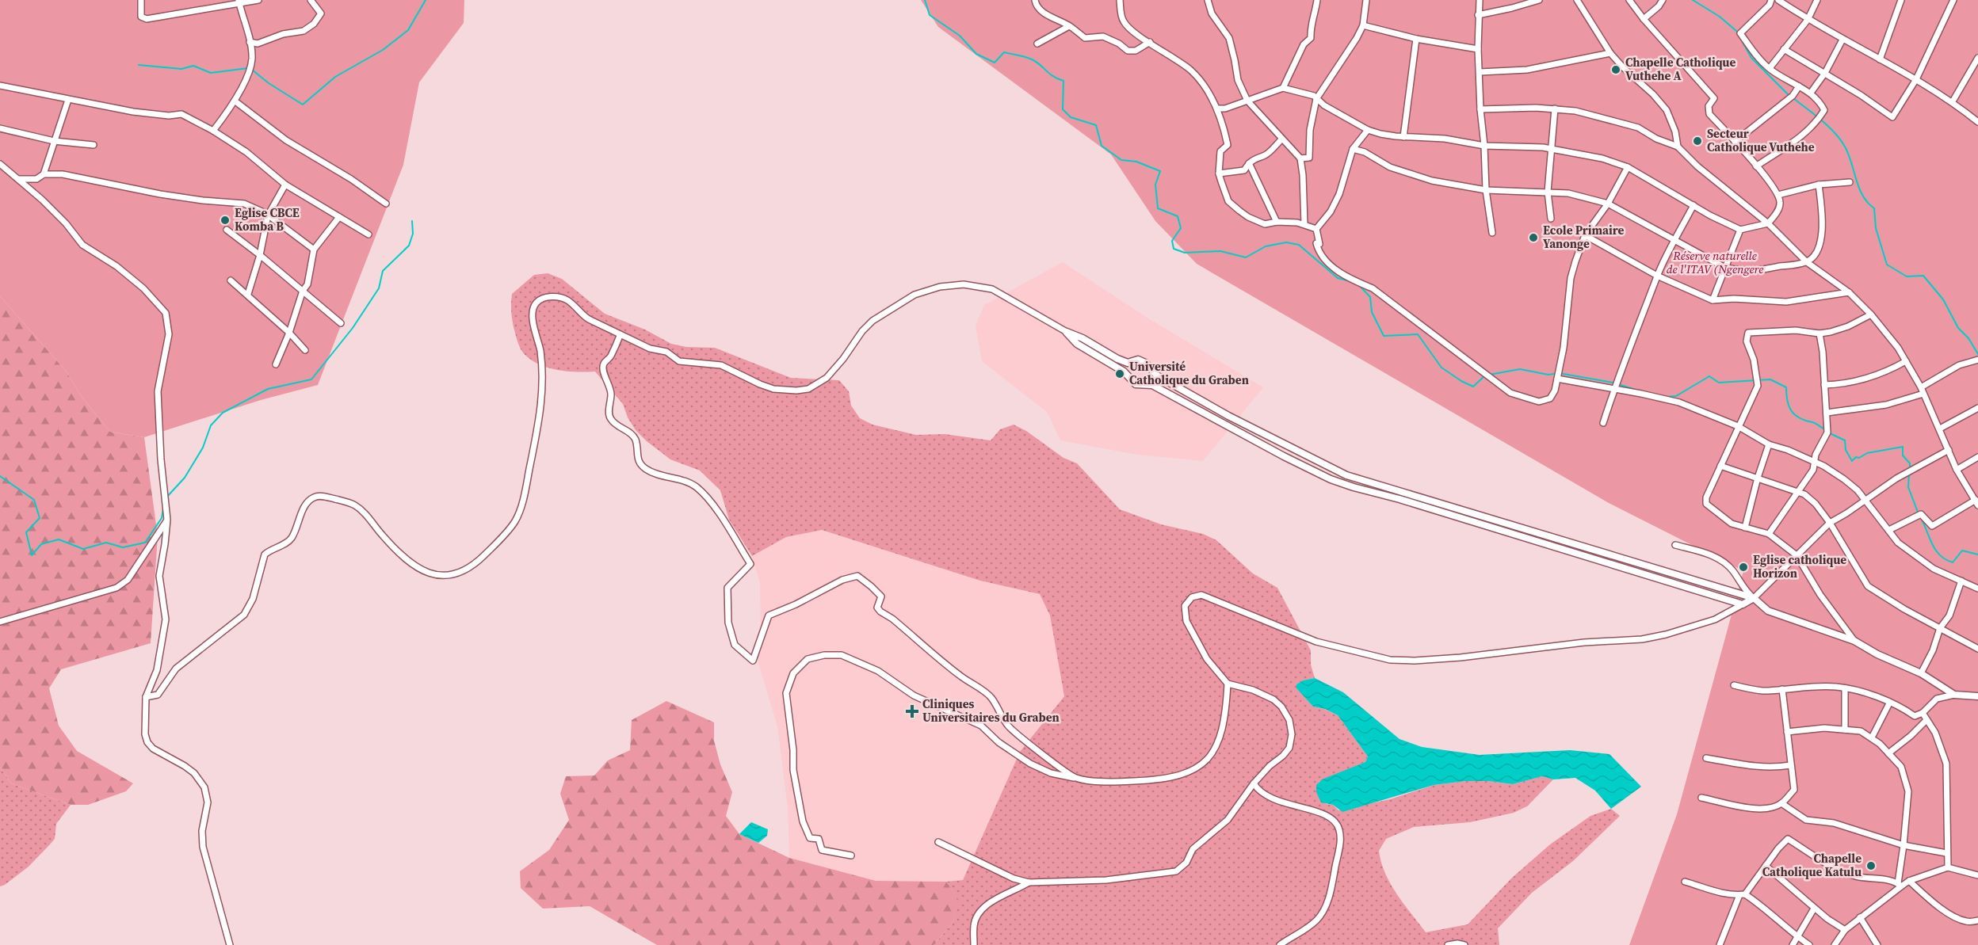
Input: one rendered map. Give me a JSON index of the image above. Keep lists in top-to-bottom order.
{
  "parks": ["Réserve naturelle de l'ITAV (Ngengere"],
  "places": {
    "other": [
      "Chapelle Catholique Vuthehe A",
      "Secteur Catholique Vuthehe",
      "Eglise CBCE Komba B",
      "Ecole Primaire Yanonge",
      "Université Catholique du Graben",
      "Eglise catholique Horizon",
      "Chapelle Catholique Katulu"
    ],
    "health": ["Cliniques Universitaires du Graben"]
  }
}
